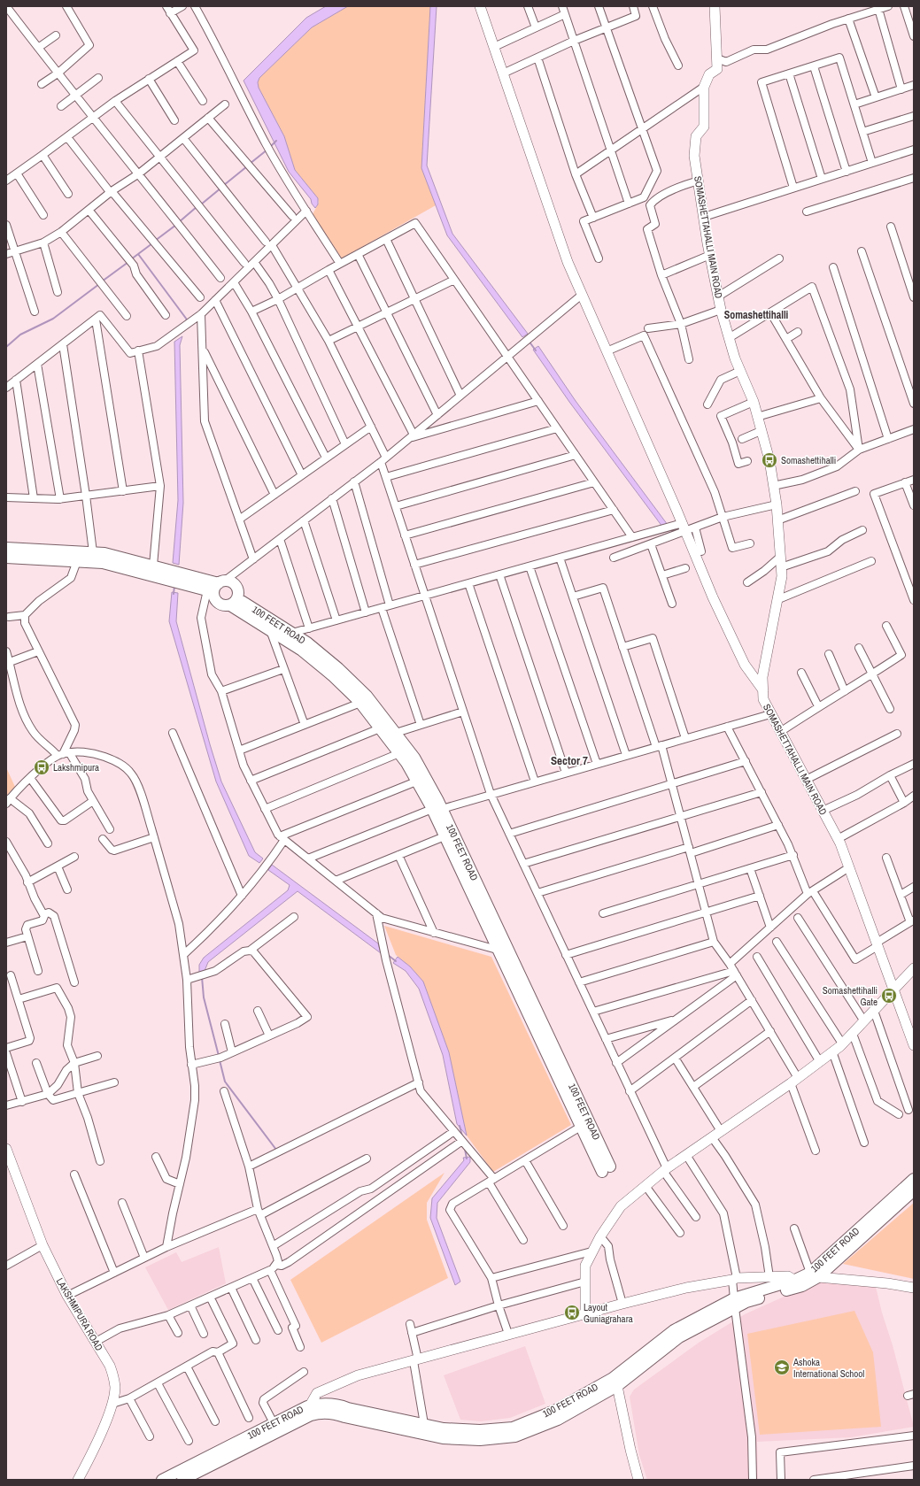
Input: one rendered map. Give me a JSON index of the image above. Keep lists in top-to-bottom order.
{
  "streets": {
    "main road": ["100 FEET ROAD"],
    "street": ["SOMASHETTAHALLI MAIN ROAD", "LAKSHMIPURA ROAD"]
  },
  "districts": ["Somashettihalli", "Sector 7"],
  "places": {
    "bus stop": [
      "Somashettihalli",
      "Lakshmipura",
      "Somashettihalli Gate",
      "Layout Guniagrahara"
    ],
    "school or university": ["Ashoka International School"]
  }
}
